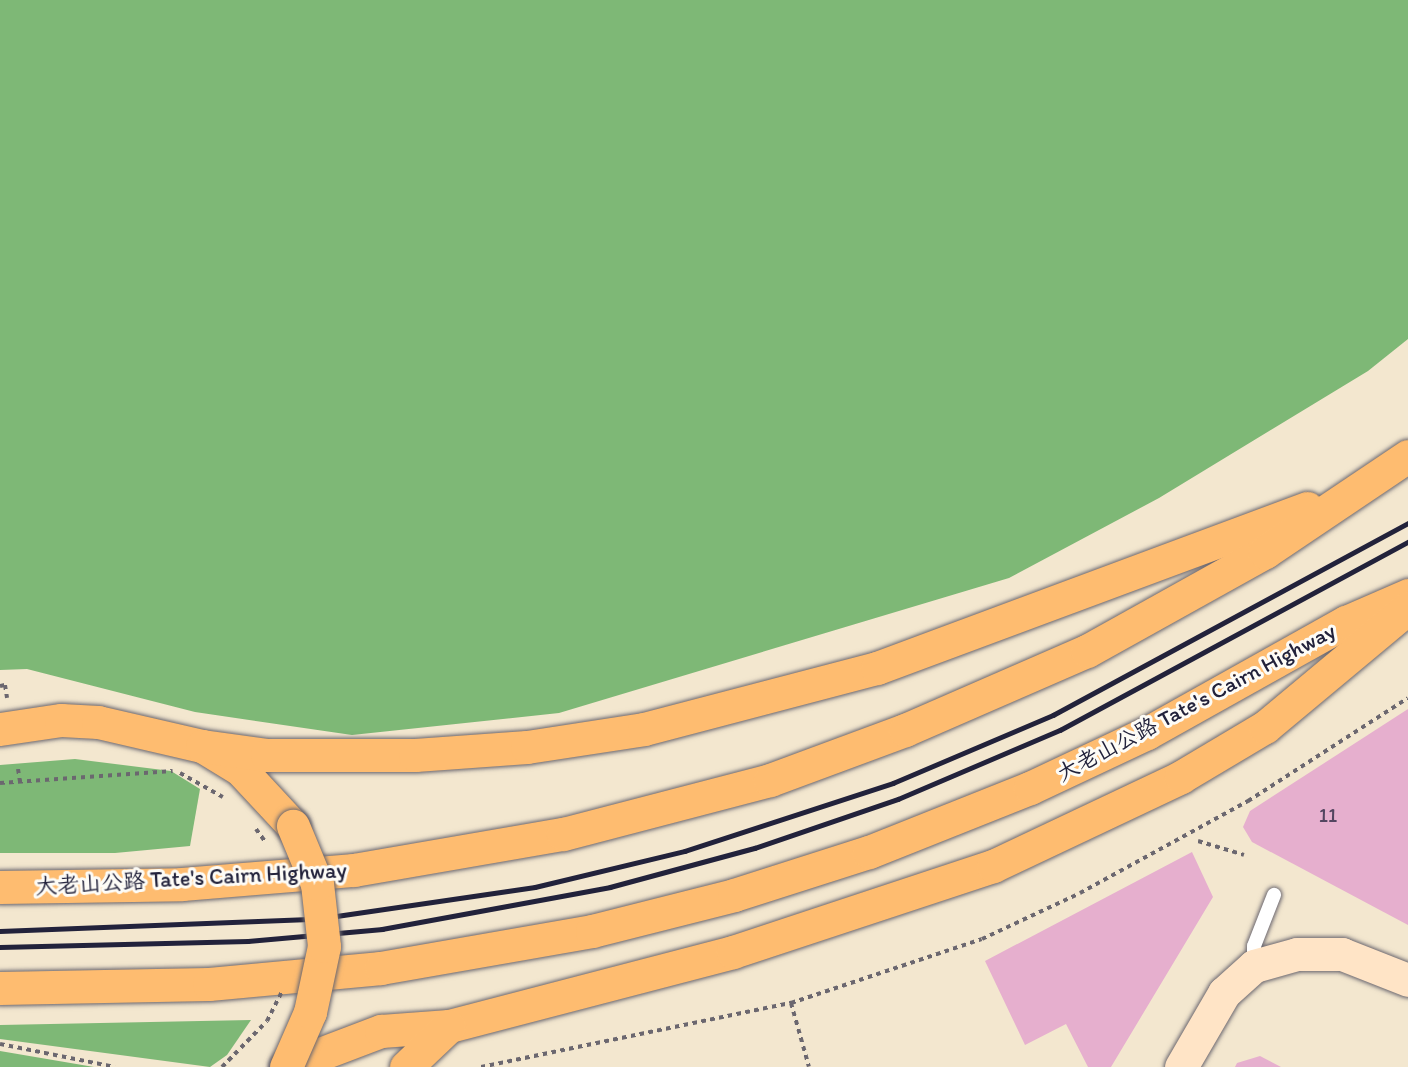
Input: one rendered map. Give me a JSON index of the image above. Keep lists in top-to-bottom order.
{
  "streets": {
    "main road": ["大老山公路 Tate's Cairn Highway"]
  },
  "house_numbers": ["11"]
}
